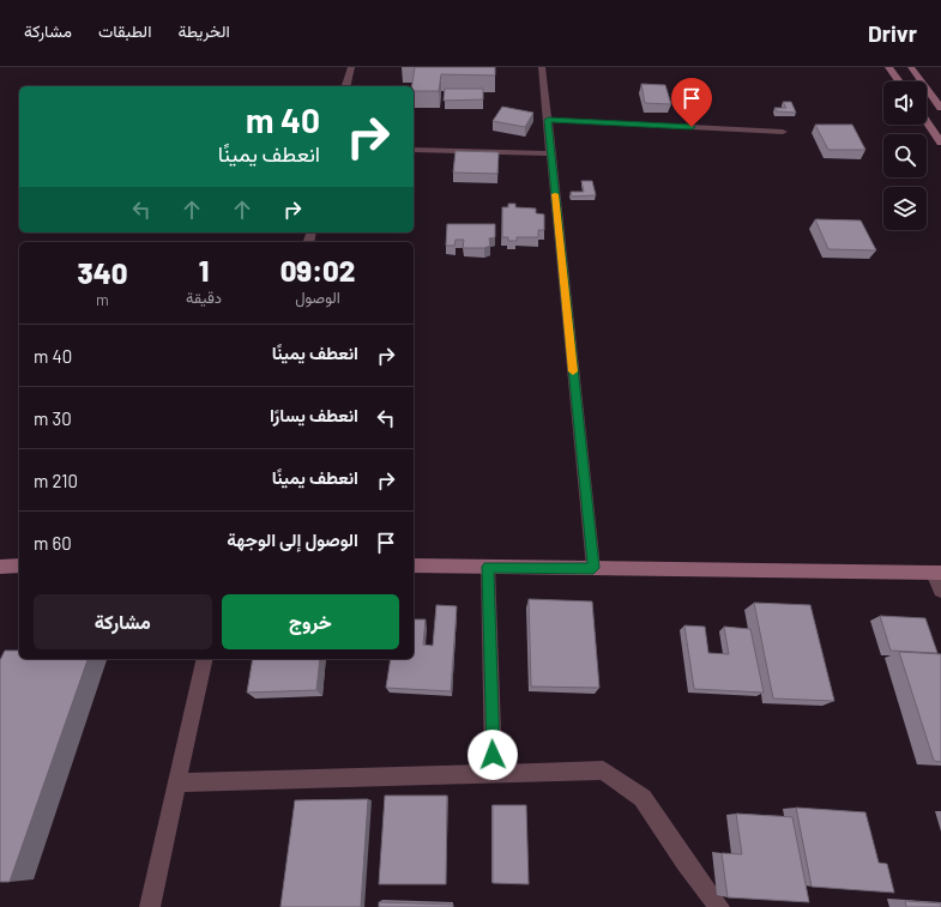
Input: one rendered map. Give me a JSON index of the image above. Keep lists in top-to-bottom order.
{
  "page": {
    "header": "Drivr",
    "nav": ["الخريطة", "الطبقات", "مشاركة"],
    "turn": ["40 m", "انعطف يمينًا"],
    "eta": [
      "09:02",
      "الوصول",
      "1",
      "دقيقة",
      "340",
      "m"
    ],
    "list": [
      {
        "name": "انعطف يمينًا",
        "value": "40 m"
      },
      {
        "name": "انعطف يسارًا",
        "value": "30 m"
      },
      {
        "name": "انعطف يمينًا",
        "value": "210 m"
      },
      {
        "name": "الوصول إلى الوجهة",
        "value": "60 m"
      }
    ],
    "buttons": ["خروج", "مشاركة"]
  }
}
